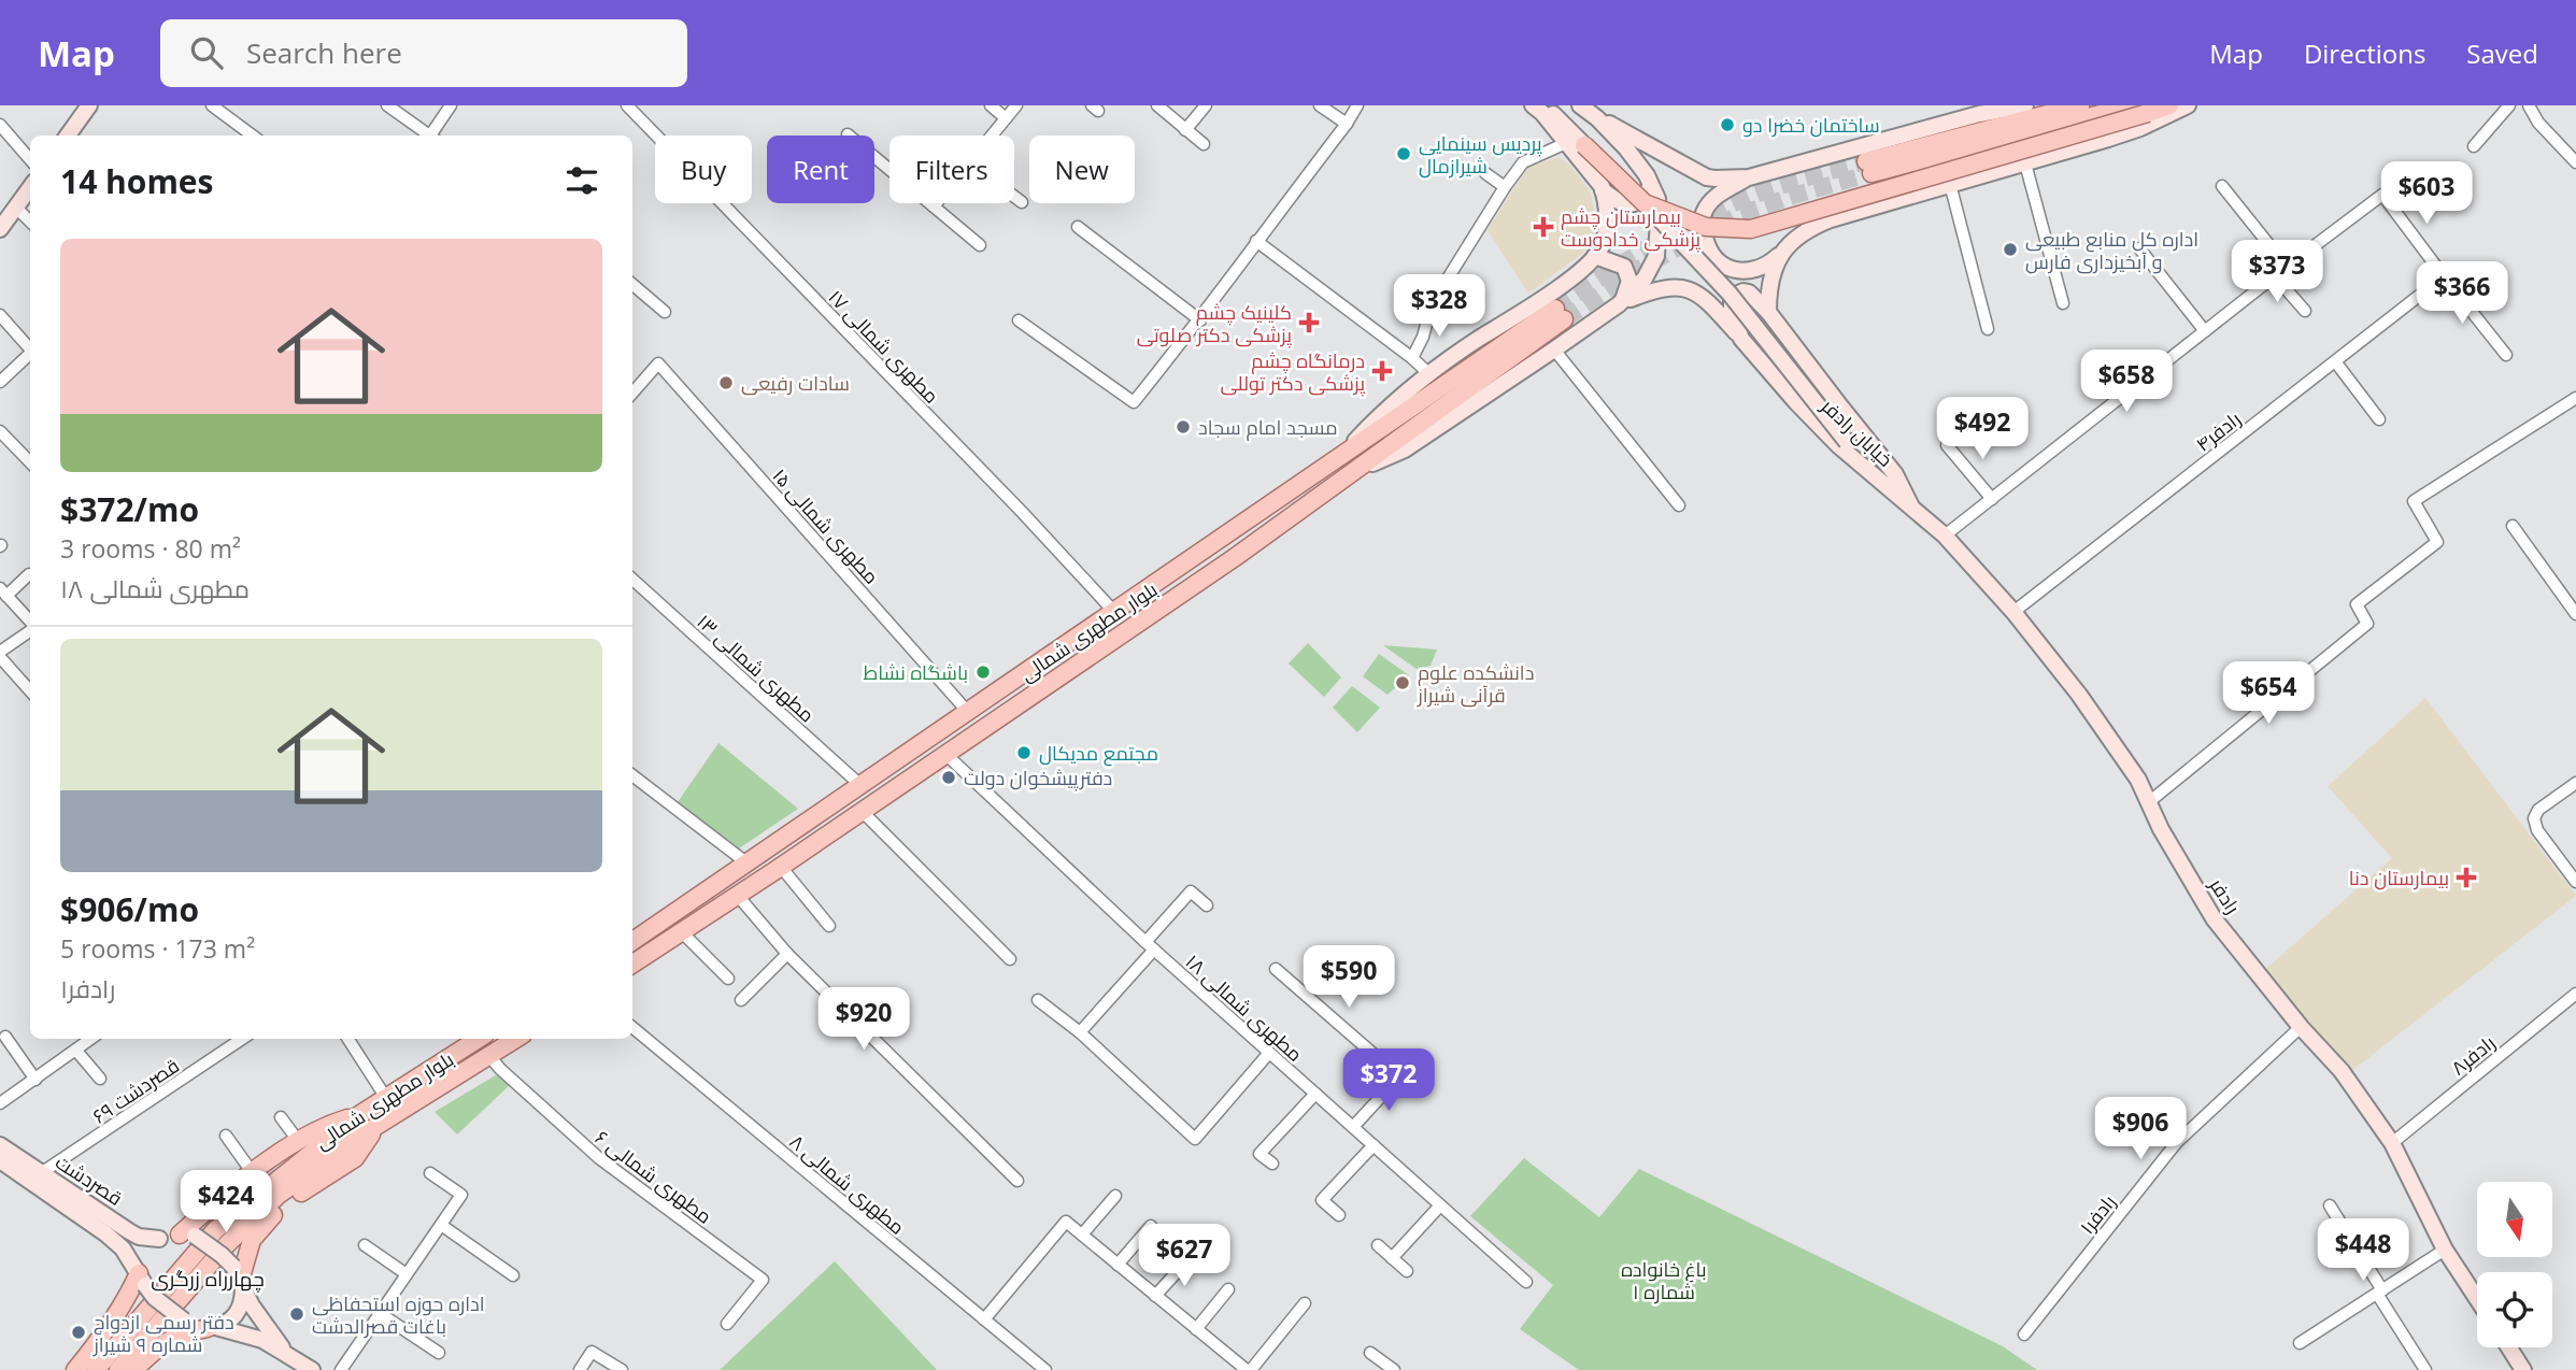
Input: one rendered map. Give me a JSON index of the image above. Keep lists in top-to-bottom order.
{
  "streets": {
    "main road": [
      "خیابان رادفر",
      "بلوار مطهرى شمالى",
      "رادفر",
      "قصردشت"
    ],
    "street": [
      "۱۷ مطهری شمالی",
      "رادفر۴",
      "۱۵ مطهری شمالی",
      "۱۳ مطهری شمالی",
      "۱۸ مطهری شمالی",
      "رادفر۸",
      "۶۹ قصردشت",
      "۶ مطهری شمالی",
      "۸ مطهری شمالی",
      "رادفر۱"
    ]
  },
  "crossings": [
    ["۱۷ مطهری شمالی", "بلوار مطهرى شمالى"],
    ["رادفر۴", "رادفر"],
    ["خیابان رادفر", "رادفر"],
    ["۱۵ مطهری شمالی", "بلوار مطهرى شمالى"],
    ["بلوار مطهرى شمالى", "۱۳ مطهری شمالی"],
    ["بلوار مطهرى شمالى", "۱۸ مطهری شمالی"],
    ["بلوار مطهرى شمالى", "۶ مطهری شمالی"],
    ["رادفر", "رادفر۸"],
    ["رادفر", "رادفر۱"],
    ["۶۹ قصردشت", "قصردشت"]
  ],
  "districts": ["چهارراه زرگری"],
  "parks": ["باغ خانواده شماره ۱"],
  "places": {
    "other": [
      "ساختمان خضرا دو",
      "پردیس سینمایی شیرازمال",
      "اداره کل منابع طبیعى و آبخیزدارى فارس",
      "سادات رفیعی",
      "مسجد امام سجاد",
      "باشگاه نشاط",
      "دانشکده علوم قرآنی شیراز",
      "مجتمع مدیکال",
      "دفترپیشخوان دولت",
      "اداره حوزه استحفاظی باغات قصرالدشت",
      "دفتر رسمی ازدواج شماره ۹ شیراز"
    ],
    "health": [
      "بیمارستان چشم پزشکی خدادوست",
      "کلینیک چشم پزشکی دکتر صلوتی",
      "درمانگاه چشم پزشكی دكتر توللی",
      "بیمارستان دنا"
    ]
  },
  "north": "bottom",
  "page": {
    "header": "Map",
    "search": "Search here",
    "nav": ["Map", "Directions", "Saved"],
    "chip": [
      "Buy",
      "Rent",
      "Filters",
      "New"
    ],
    "heading": "14 homes",
    "price": [
      "$603",
      "$373",
      "$366",
      "$328",
      "$658",
      "$492",
      "$654",
      "$590",
      "$920",
      "$372",
      "$906",
      "$424",
      "$448",
      "$627"
    ],
    "list": [
      {
        "name": "$372/mo",
        "note": "3 rooms · 80 m² · ۱۸ مطهری شمالی"
      },
      {
        "name": "$906/mo",
        "note": "5 rooms · 173 m² · رادفر۱"
      }
    ]
  }
}
